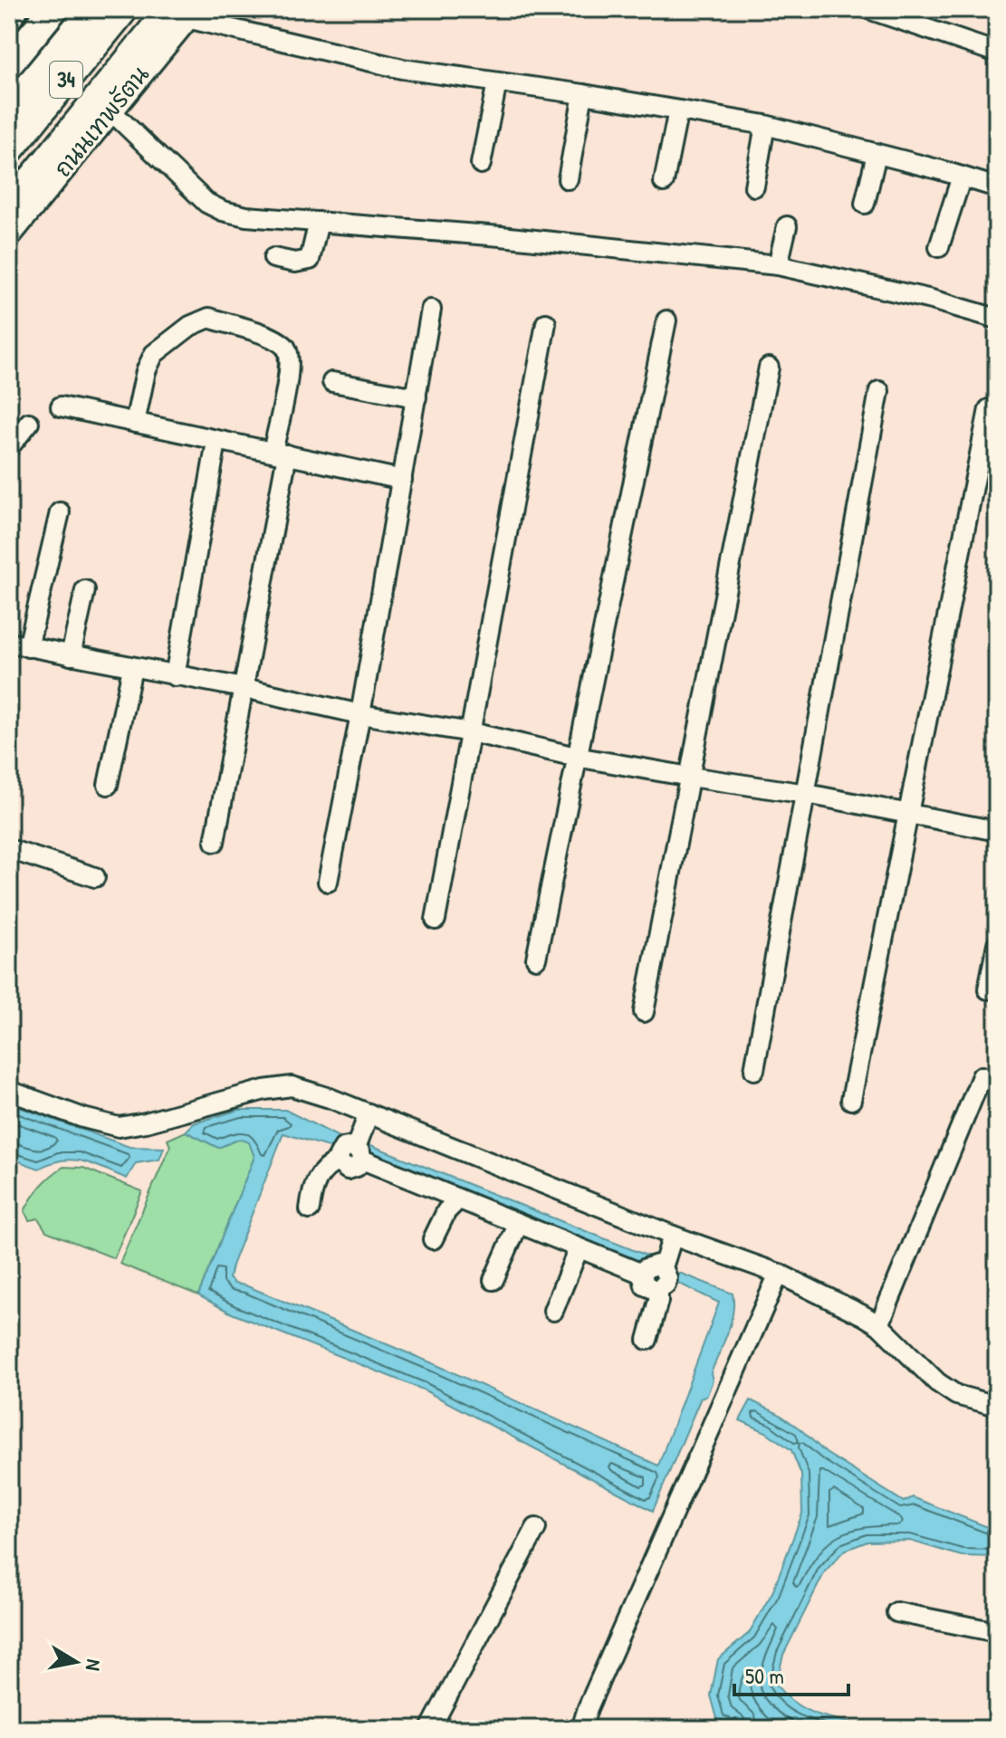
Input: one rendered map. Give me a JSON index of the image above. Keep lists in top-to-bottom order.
{
  "streets": {
    "highway": ["34"],
    "main road": ["ถนนเทพรัตน"]
  },
  "scale_bar": "50 m",
  "north": "right"
}
